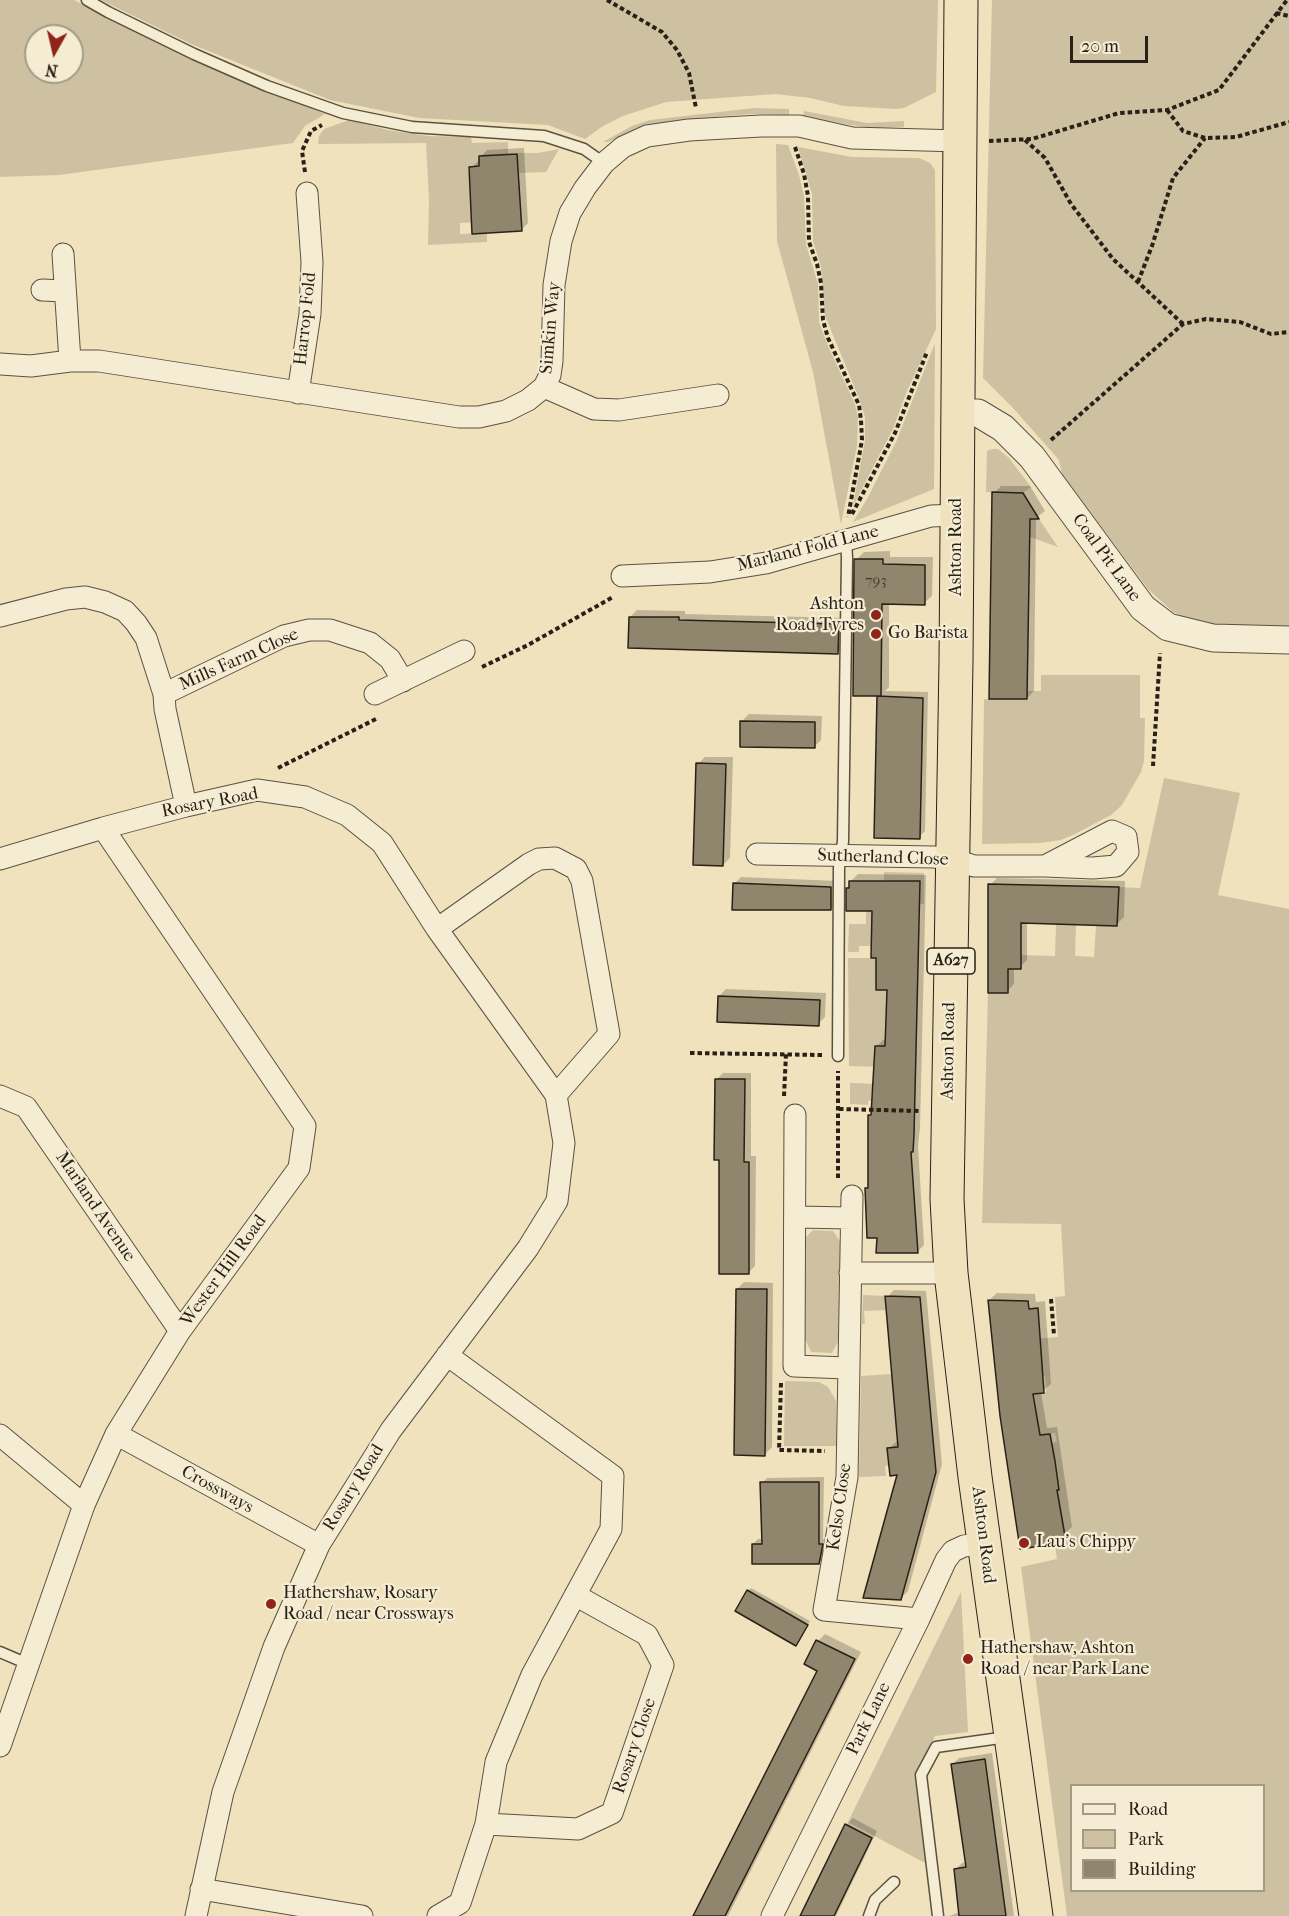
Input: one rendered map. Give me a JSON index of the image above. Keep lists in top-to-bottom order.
{
  "streets": {
    "highway": ["Ashton Road", "A627"],
    "street": [
      "Harrop Fold",
      "Simkin Way",
      "Marland Fold Lane",
      "Coal Pit Lane",
      "Mills Farm Close",
      "Rosary Road",
      "Sutherland Close",
      "Marland Avenue",
      "Wester Hill Road",
      "Crossways",
      "Kelso Close",
      "Park Lane",
      "Rosary Close"
    ]
  },
  "crossings": [
    ["Harrop Fold", "Simkin Way"],
    ["Simkin Way", "Ashton Road"],
    ["Ashton Road", "Marland Fold Lane"],
    ["Ashton Road", "Coal Pit Lane"],
    ["Ashton Road", "Sutherland Close"],
    ["Ashton Road", "Park Lane"],
    ["Mills Farm Close", "Rosary Road"],
    ["Rosary Road", "Wester Hill Road"],
    ["Rosary Road", "Crossways"],
    ["Marland Avenue", "Wester Hill Road"],
    ["Wester Hill Road", "Crossways"],
    ["Kelso Close", "Park Lane"]
  ],
  "places": [
    "Ashton Road Tyres",
    "Go Barista",
    "Lau's Chippy",
    "Hathershaw, Rosary Road / near Crossways",
    "Hathershaw, Ashton Road / near Park Lane"
  ],
  "house_numbers": ["793"],
  "legend": ["Road", "Park", "Building"],
  "scale_bar": "20 m",
  "north": "bottom"
}
